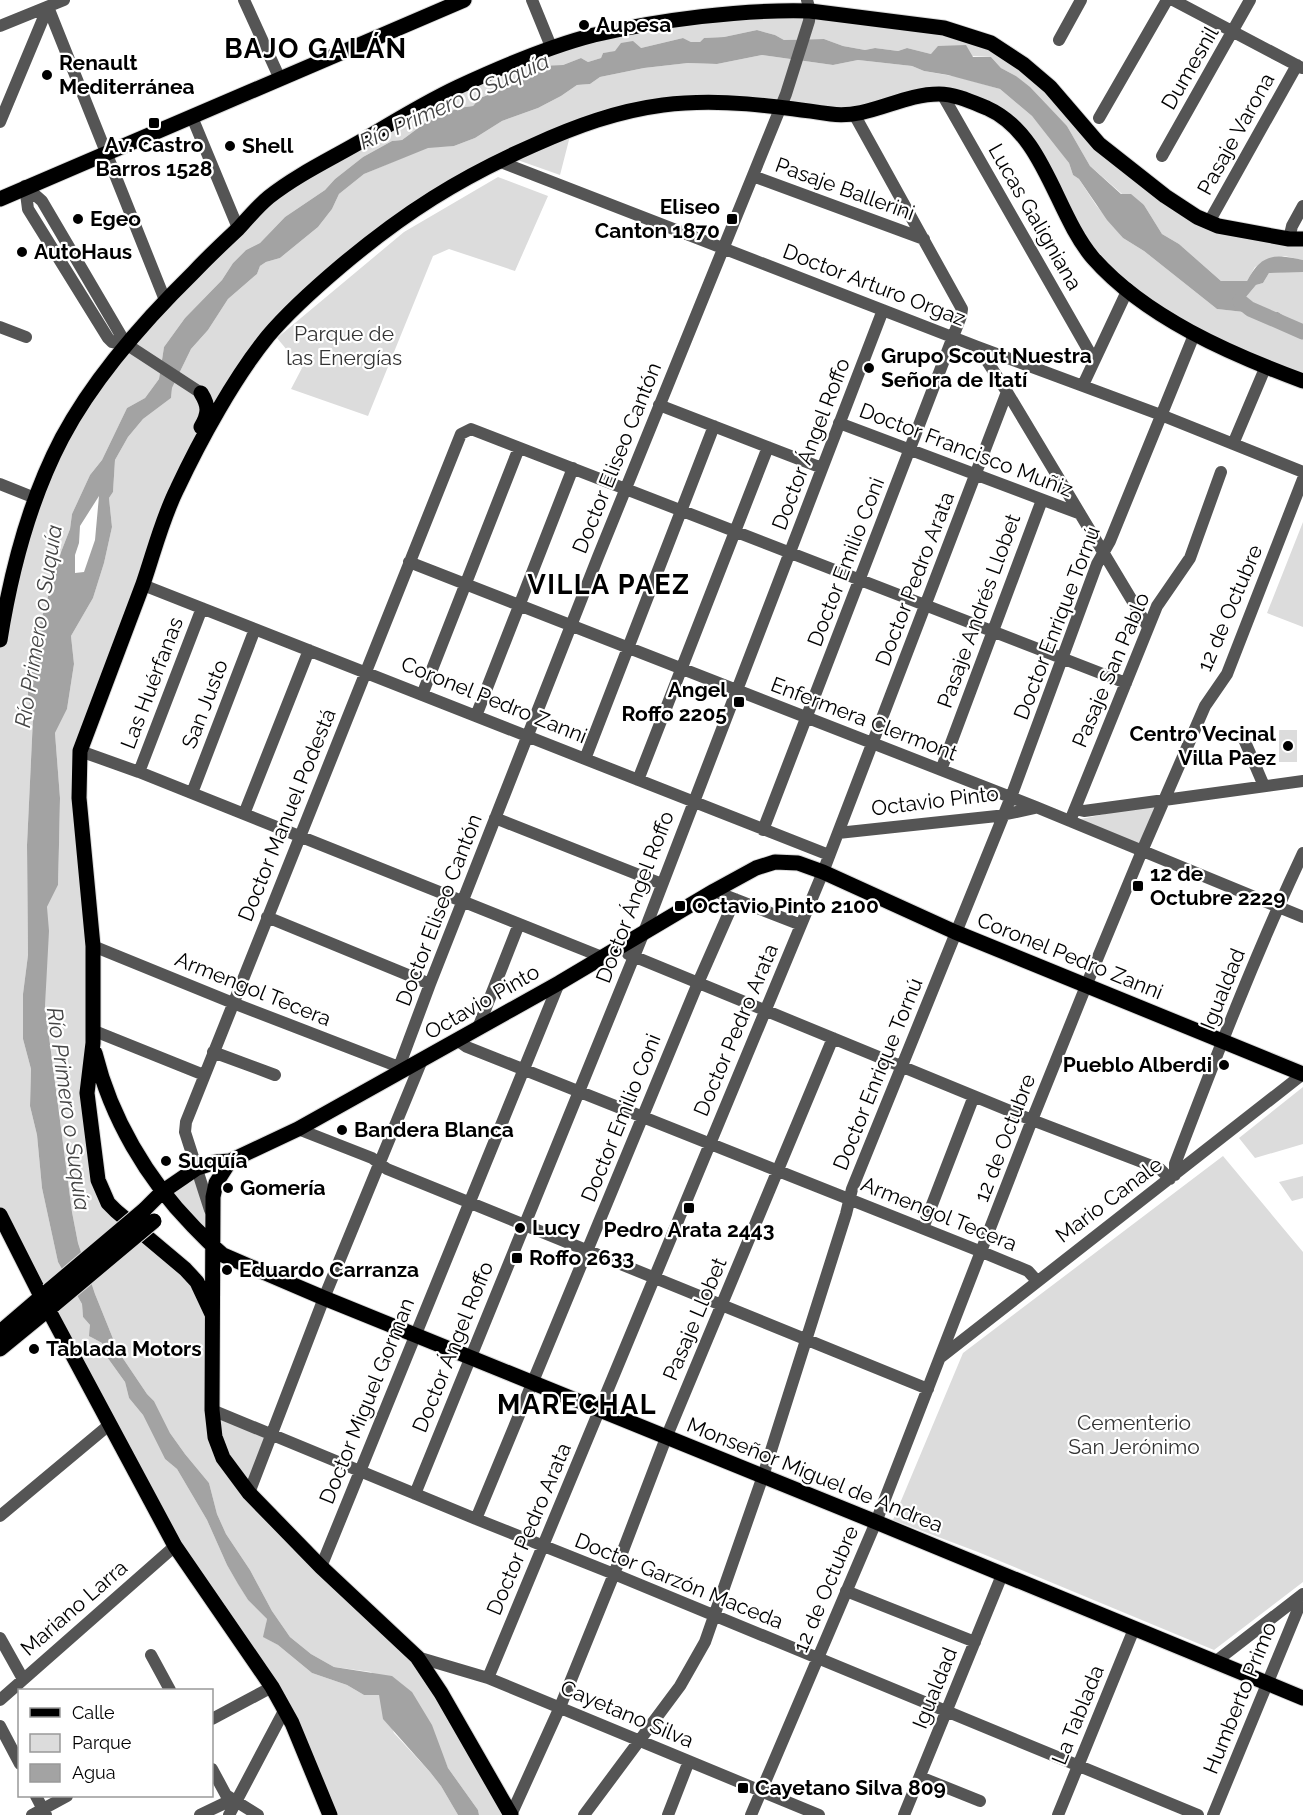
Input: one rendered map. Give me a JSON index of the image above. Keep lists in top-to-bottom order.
{
  "streets": {
    "main road": ["Coronel Pedro Zanni", "Octavio Pinto", "Monseñor Miguel de Andrea"],
    "street": [
      "Dumesnil",
      "Pasaje Varona",
      "Pasaje Ballerini",
      "Lucas Galigniana",
      "Doctor Arturo Orgaz",
      "Doctor Ángel Roffo",
      "Doctor Francisco Muñiz",
      "Doctor Eliseo Cantón",
      "Doctor Emilio Coni",
      "Doctor Pedro Arata",
      "12 de Octubre",
      "Pasaje Andrés Llobet",
      "Doctor Enrique Tornú",
      "Pasaje San Pablo",
      "Las Huérfanas",
      "San Justo",
      "Enfermera Clermont",
      "Doctor Manuel Podestá",
      "Armengol Tecera",
      "Igualdad",
      "Mario Canale",
      "Pasaje Llobet",
      "Doctor Miguel Gorman",
      "Doctor Garzón Maceda",
      "Mariano Larra",
      "Humberto Primo",
      "Cayetano Silva",
      "La Tablada"
    ]
  },
  "crossings": [
    ["Pasaje Ballerini", "Doctor Eliseo Cantón"],
    ["Pasaje Ballerini", "Doctor Emilio Coni"],
    ["Doctor Arturo Orgaz", "Doctor Ángel Roffo"],
    ["Doctor Arturo Orgaz", "Doctor Eliseo Cantón"],
    ["Doctor Arturo Orgaz", "Doctor Emilio Coni"],
    ["Doctor Arturo Orgaz", "Doctor Enrique Tornú"],
    ["Doctor Ángel Roffo", "Doctor Francisco Muñiz"],
    ["Doctor Ángel Roffo", "Coronel Pedro Zanni"],
    ["Doctor Ángel Roffo", "Enfermera Clermont"],
    ["Doctor Ángel Roffo", "Octavio Pinto"],
    ["Doctor Ángel Roffo", "Armengol Tecera"],
    ["Doctor Ángel Roffo", "Monseñor Miguel de Andrea"],
    ["Doctor Ángel Roffo", "Doctor Garzón Maceda"],
    ["Doctor Francisco Muñiz", "Doctor Emilio Coni"],
    ["Doctor Francisco Muñiz", "Doctor Pedro Arata"],
    ["Doctor Francisco Muñiz", "Pasaje Andrés Llobet"],
    ["Doctor Eliseo Cantón", "Coronel Pedro Zanni"],
    ["Doctor Eliseo Cantón", "Enfermera Clermont"],
    ["Doctor Eliseo Cantón", "Octavio Pinto"],
    ["Doctor Eliseo Cantón", "Armengol Tecera"],
    ["Doctor Emilio Coni", "Coronel Pedro Zanni"],
    ["Doctor Emilio Coni", "Enfermera Clermont"],
    ["Doctor Emilio Coni", "Armengol Tecera"],
    ["Doctor Emilio Coni", "Monseñor Miguel de Andrea"],
    ["Doctor Emilio Coni", "Doctor Garzón Maceda"],
    ["Doctor Pedro Arata", "Coronel Pedro Zanni"],
    ["Doctor Pedro Arata", "Enfermera Clermont"],
    ["Doctor Pedro Arata", "Octavio Pinto"],
    ["Doctor Pedro Arata", "Armengol Tecera"],
    ["Doctor Pedro Arata", "Monseñor Miguel de Andrea"],
    ["Doctor Pedro Arata", "Doctor Garzón Maceda"],
    ["Doctor Pedro Arata", "Cayetano Silva"],
    ["12 de Octubre", "Coronel Pedro Zanni"],
    ["12 de Octubre", "Enfermera Clermont"],
    ["12 de Octubre", "Armengol Tecera"],
    ["12 de Octubre", "Mario Canale"],
    ["12 de Octubre", "Monseñor Miguel de Andrea"],
    ["12 de Octubre", "Doctor Garzón Maceda"],
    ["12 de Octubre", "Cayetano Silva"],
    ["Pasaje Andrés Llobet", "Enfermera Clermont"],
    ["Doctor Enrique Tornú", "Coronel Pedro Zanni"],
    ["Doctor Enrique Tornú", "Enfermera Clermont"],
    ["Doctor Enrique Tornú", "Octavio Pinto"],
    ["Doctor Enrique Tornú", "Armengol Tecera"],
    ["Doctor Enrique Tornú", "Monseñor Miguel de Andrea"],
    ["Doctor Enrique Tornú", "Doctor Garzón Maceda"],
    ["Doctor Enrique Tornú", "Cayetano Silva"],
    ["Pasaje San Pablo", "Enfermera Clermont"],
    ["Las Huérfanas", "Coronel Pedro Zanni"],
    ["Coronel Pedro Zanni", "San Justo"],
    ["Coronel Pedro Zanni", "Octavio Pinto"],
    ["Coronel Pedro Zanni", "Doctor Manuel Podestá"],
    ["Coronel Pedro Zanni", "Igualdad"],
    ["Coronel Pedro Zanni", "Mario Canale"],
    ["Enfermera Clermont", "Octavio Pinto"],
    ["Enfermera Clermont", "Doctor Manuel Podestá"],
    ["Enfermera Clermont", "Igualdad"],
    ["Octavio Pinto", "Doctor Manuel Podestá"],
    ["Octavio Pinto", "Armengol Tecera"],
    ["Octavio Pinto", "Doctor Miguel Gorman"],
    ["Octavio Pinto", "Monseñor Miguel de Andrea"],
    ["Doctor Manuel Podestá", "Armengol Tecera"],
    ["Armengol Tecera", "Mario Canale"],
    ["Armengol Tecera", "Pasaje Llobet"],
    ["Armengol Tecera", "Doctor Miguel Gorman"],
    ["Igualdad", "Mario Canale"],
    ["Igualdad", "Monseñor Miguel de Andrea"],
    ["Igualdad", "Doctor Garzón Maceda"],
    ["Pasaje Llobet", "Monseñor Miguel de Andrea"],
    ["Pasaje Llobet", "Doctor Garzón Maceda"],
    ["Pasaje Llobet", "Cayetano Silva"],
    ["Doctor Miguel Gorman", "Monseñor Miguel de Andrea"],
    ["Doctor Miguel Gorman", "Doctor Garzón Maceda"],
    ["Monseñor Miguel de Andrea", "Humberto Primo"],
    ["Monseñor Miguel de Andrea", "La Tablada"],
    ["Doctor Garzón Maceda", "La Tablada"]
  ],
  "districts": ["BAJO GALÁN", "VILLA PAEZ", "MARECHAL"],
  "water": ["Río Primero o Suquía"],
  "parks": ["Parque de las Energías", "Cementerio San Jerónimo"],
  "places": {
    "other": [
      "Aupesa",
      "Renault Mediterránea",
      "Shell",
      "Egeo",
      "AutoHaus",
      "Grupo Scout Nuestra Señora de Itatí",
      "Centro Vecinal Villa Paez",
      "Pueblo Alberdi",
      "Bandera Blanca",
      "Suquía",
      "Gomería",
      "Lucy",
      "Eduardo Carranza",
      "Tablada Motors"
    ],
    "transit": [
      "Av. Castro Barros 1528",
      "Eliseo Canton 1870",
      "Angel Roffo 2205",
      "12 de Octubre 2229",
      "Octavio Pinto 2100",
      "Pedro Arata 2443",
      "Roffo 2633",
      "Cayetano Silva 809"
    ]
  },
  "legend": ["Calle", "Parque", "Agua"]
}
